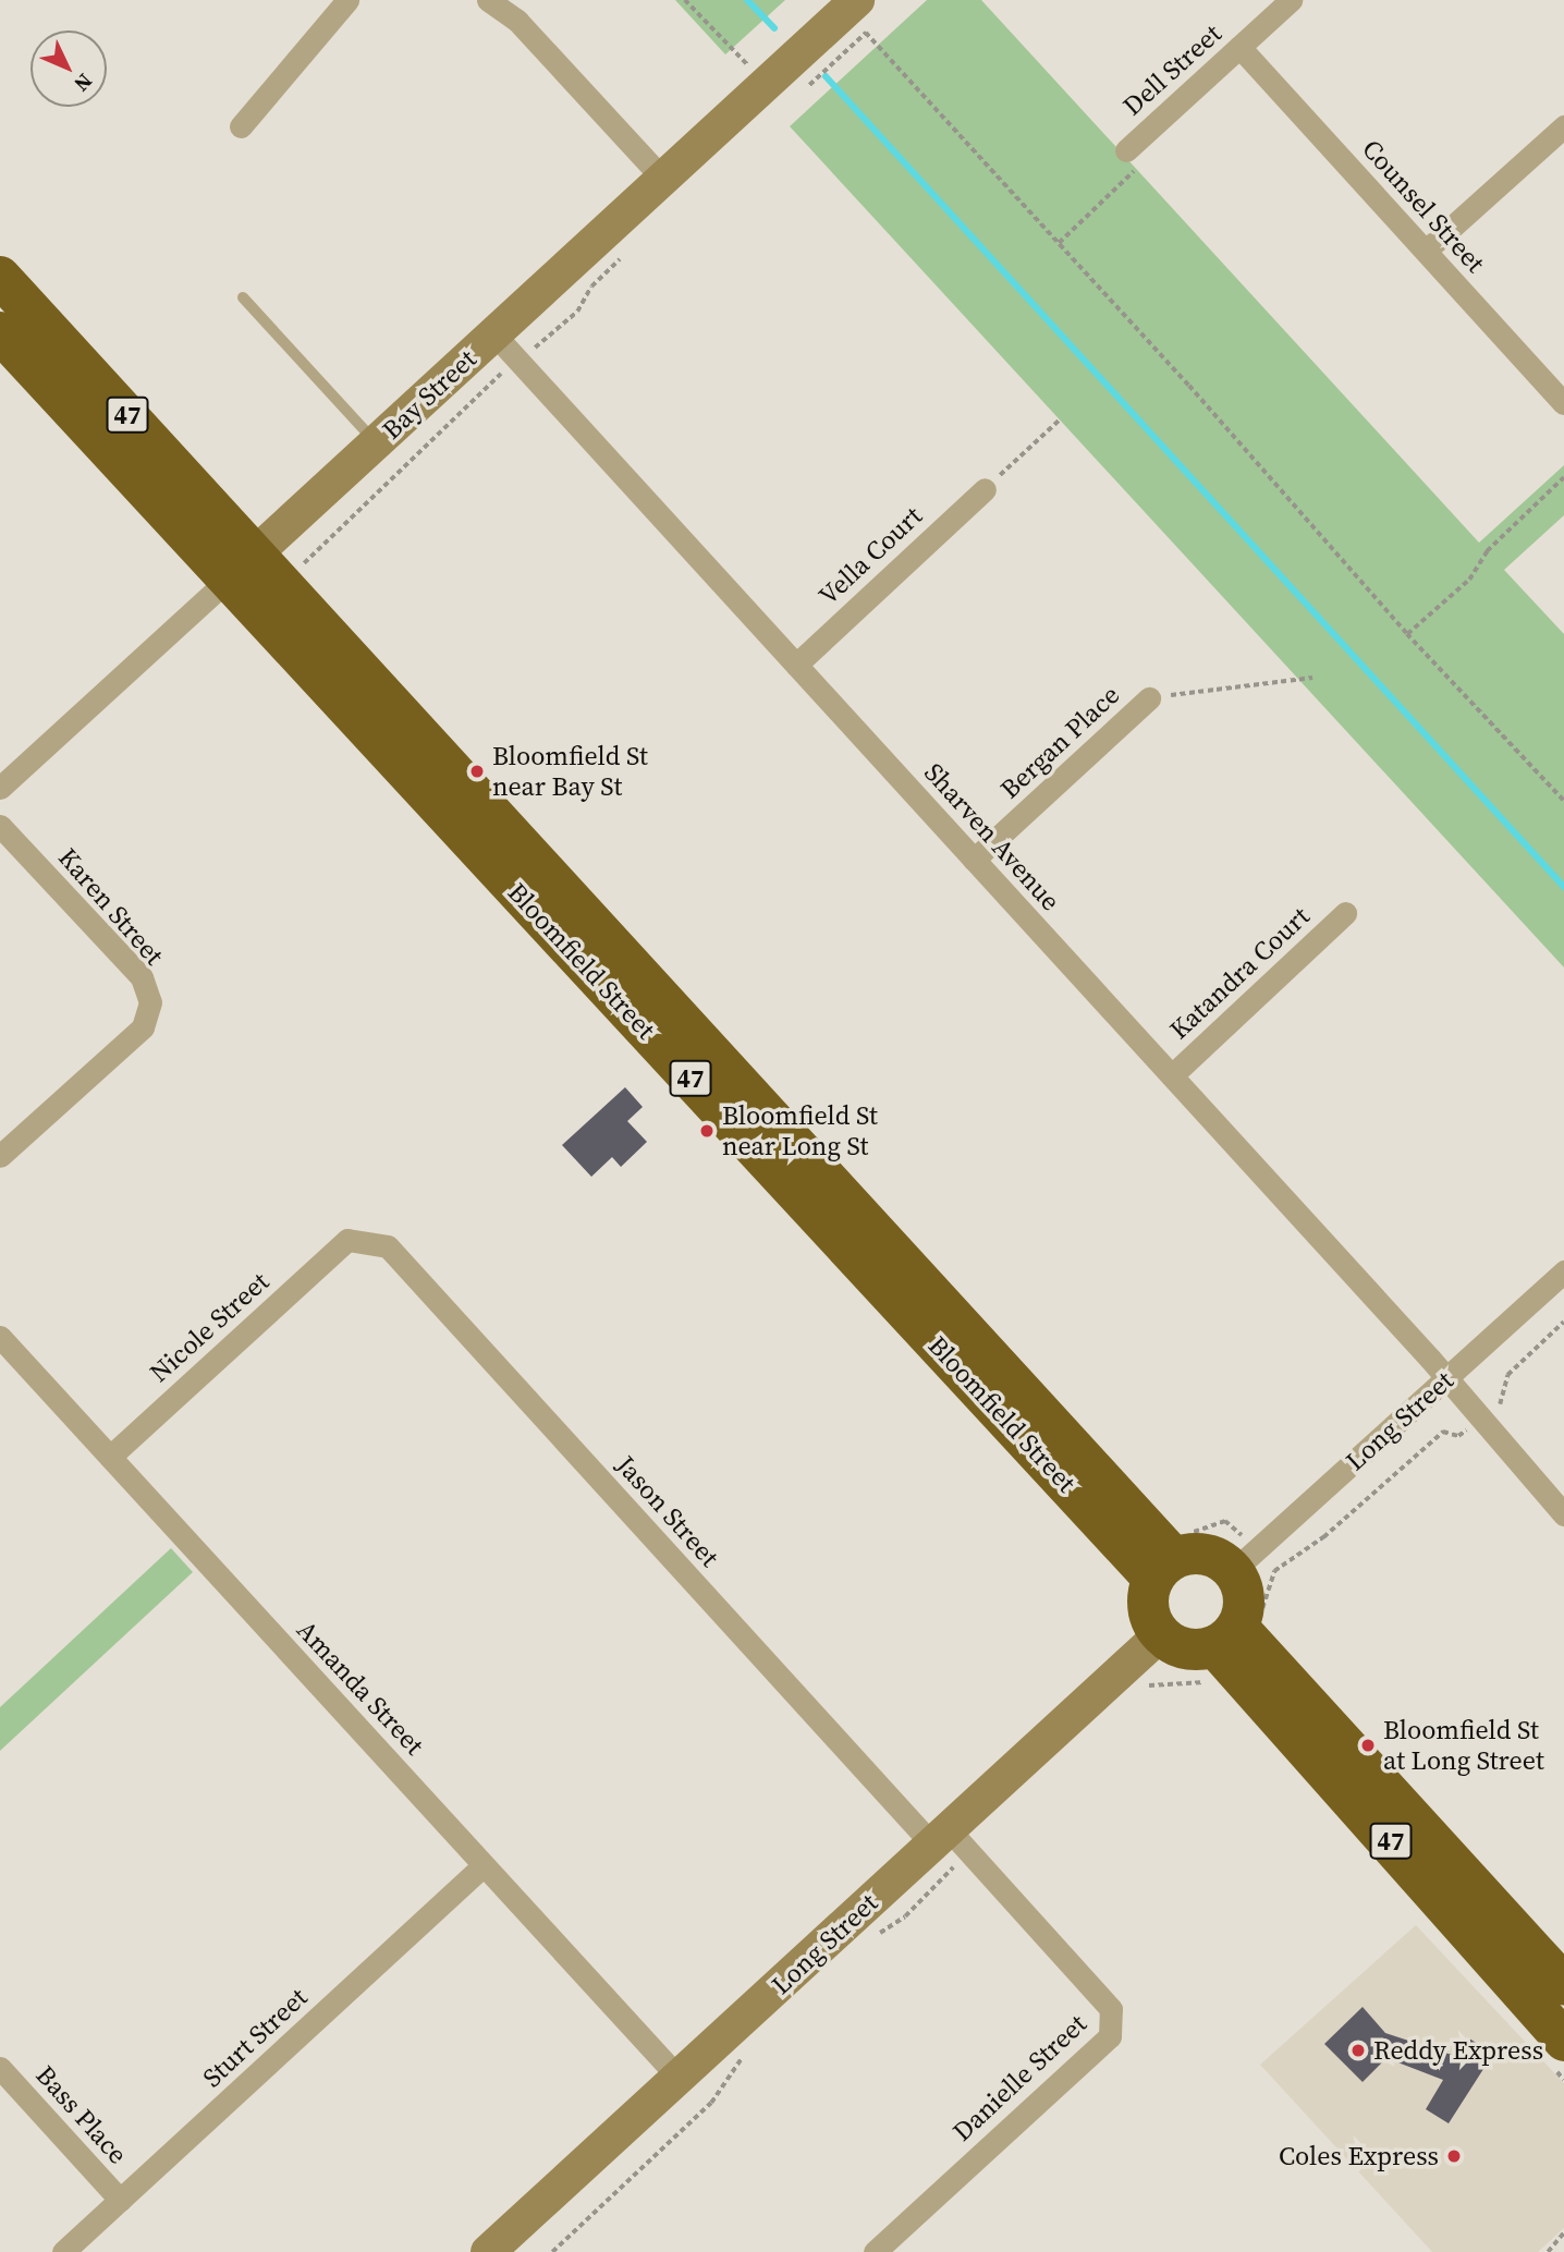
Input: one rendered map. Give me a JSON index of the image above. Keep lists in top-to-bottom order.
{
  "streets": {
    "highway": ["47", "Bloomfield Street"],
    "street": [
      "Dell Street",
      "Counsel Street",
      "Bay Street",
      "Vella Court",
      "Bergan Place",
      "Sharven Avenue",
      "Karen Street",
      "Katandra Court",
      "Nicole Street",
      "Long Street",
      "Jason Street",
      "Amanda Street",
      "Sturt Street",
      "Danielle Street",
      "Bass Place"
    ]
  },
  "crossings": [
    ["Dell Street", "Counsel Street"],
    ["Bay Street", "47"],
    ["Bay Street", "Sharven Avenue"],
    ["Bay Street", "Bloomfield Street"],
    ["47", "Bloomfield Street"],
    ["47", "Long Street"],
    ["Vella Court", "Sharven Avenue"],
    ["Bergan Place", "Sharven Avenue"],
    ["Sharven Avenue", "Katandra Court"],
    ["Sharven Avenue", "Long Street"],
    ["Bloomfield Street", "Long Street"],
    ["Nicole Street", "Jason Street"],
    ["Nicole Street", "Amanda Street"],
    ["Long Street", "Jason Street"],
    ["Long Street", "Amanda Street"],
    ["Long Street", "Danielle Street"],
    ["Jason Street", "Danielle Street"],
    ["Amanda Street", "Sturt Street"],
    ["Sturt Street", "Bass Place"]
  ],
  "places": [
    "Bloomfield St near Bay St",
    "Bloomfield St near Long St",
    "Bloomfield St at Long Street",
    "Reddy Express",
    "Coles Express"
  ],
  "north": "bottom right"
}
